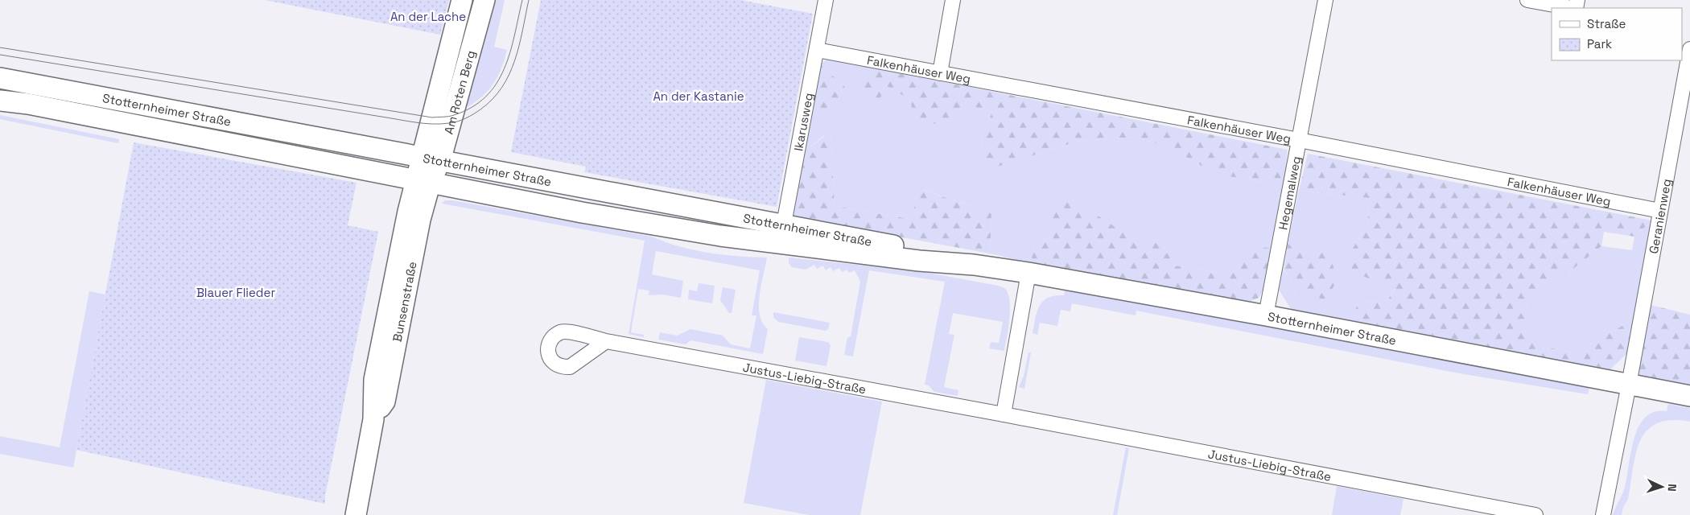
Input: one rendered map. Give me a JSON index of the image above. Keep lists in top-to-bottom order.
{
  "streets": {
    "main road": ["Am Roten Berg", "Stotternheimer Straße", "Bunsenstraße"],
    "street": [
      "Falkenhäuser Weg",
      "Ikarusweg",
      "Hegemalweg",
      "Geranienweg",
      "Justus-Liebig-Straße"
    ]
  },
  "crossings": [
    ["Falkenhäuser Weg", "Ikarusweg"],
    ["Falkenhäuser Weg", "Hegemalweg"],
    ["Falkenhäuser Weg", "Geranienweg"],
    ["Am Roten Berg", "Stotternheimer Straße"],
    ["Am Roten Berg", "Bunsenstraße"],
    ["Stotternheimer Straße", "Ikarusweg"],
    ["Stotternheimer Straße", "Hegemalweg"],
    ["Stotternheimer Straße", "Geranienweg"],
    ["Stotternheimer Straße", "Bunsenstraße"]
  ],
  "parks": ["An der Lache", "An der Kastanie", "Blauer Flieder"],
  "legend": ["Straße", "Park"],
  "north": "right"
}
